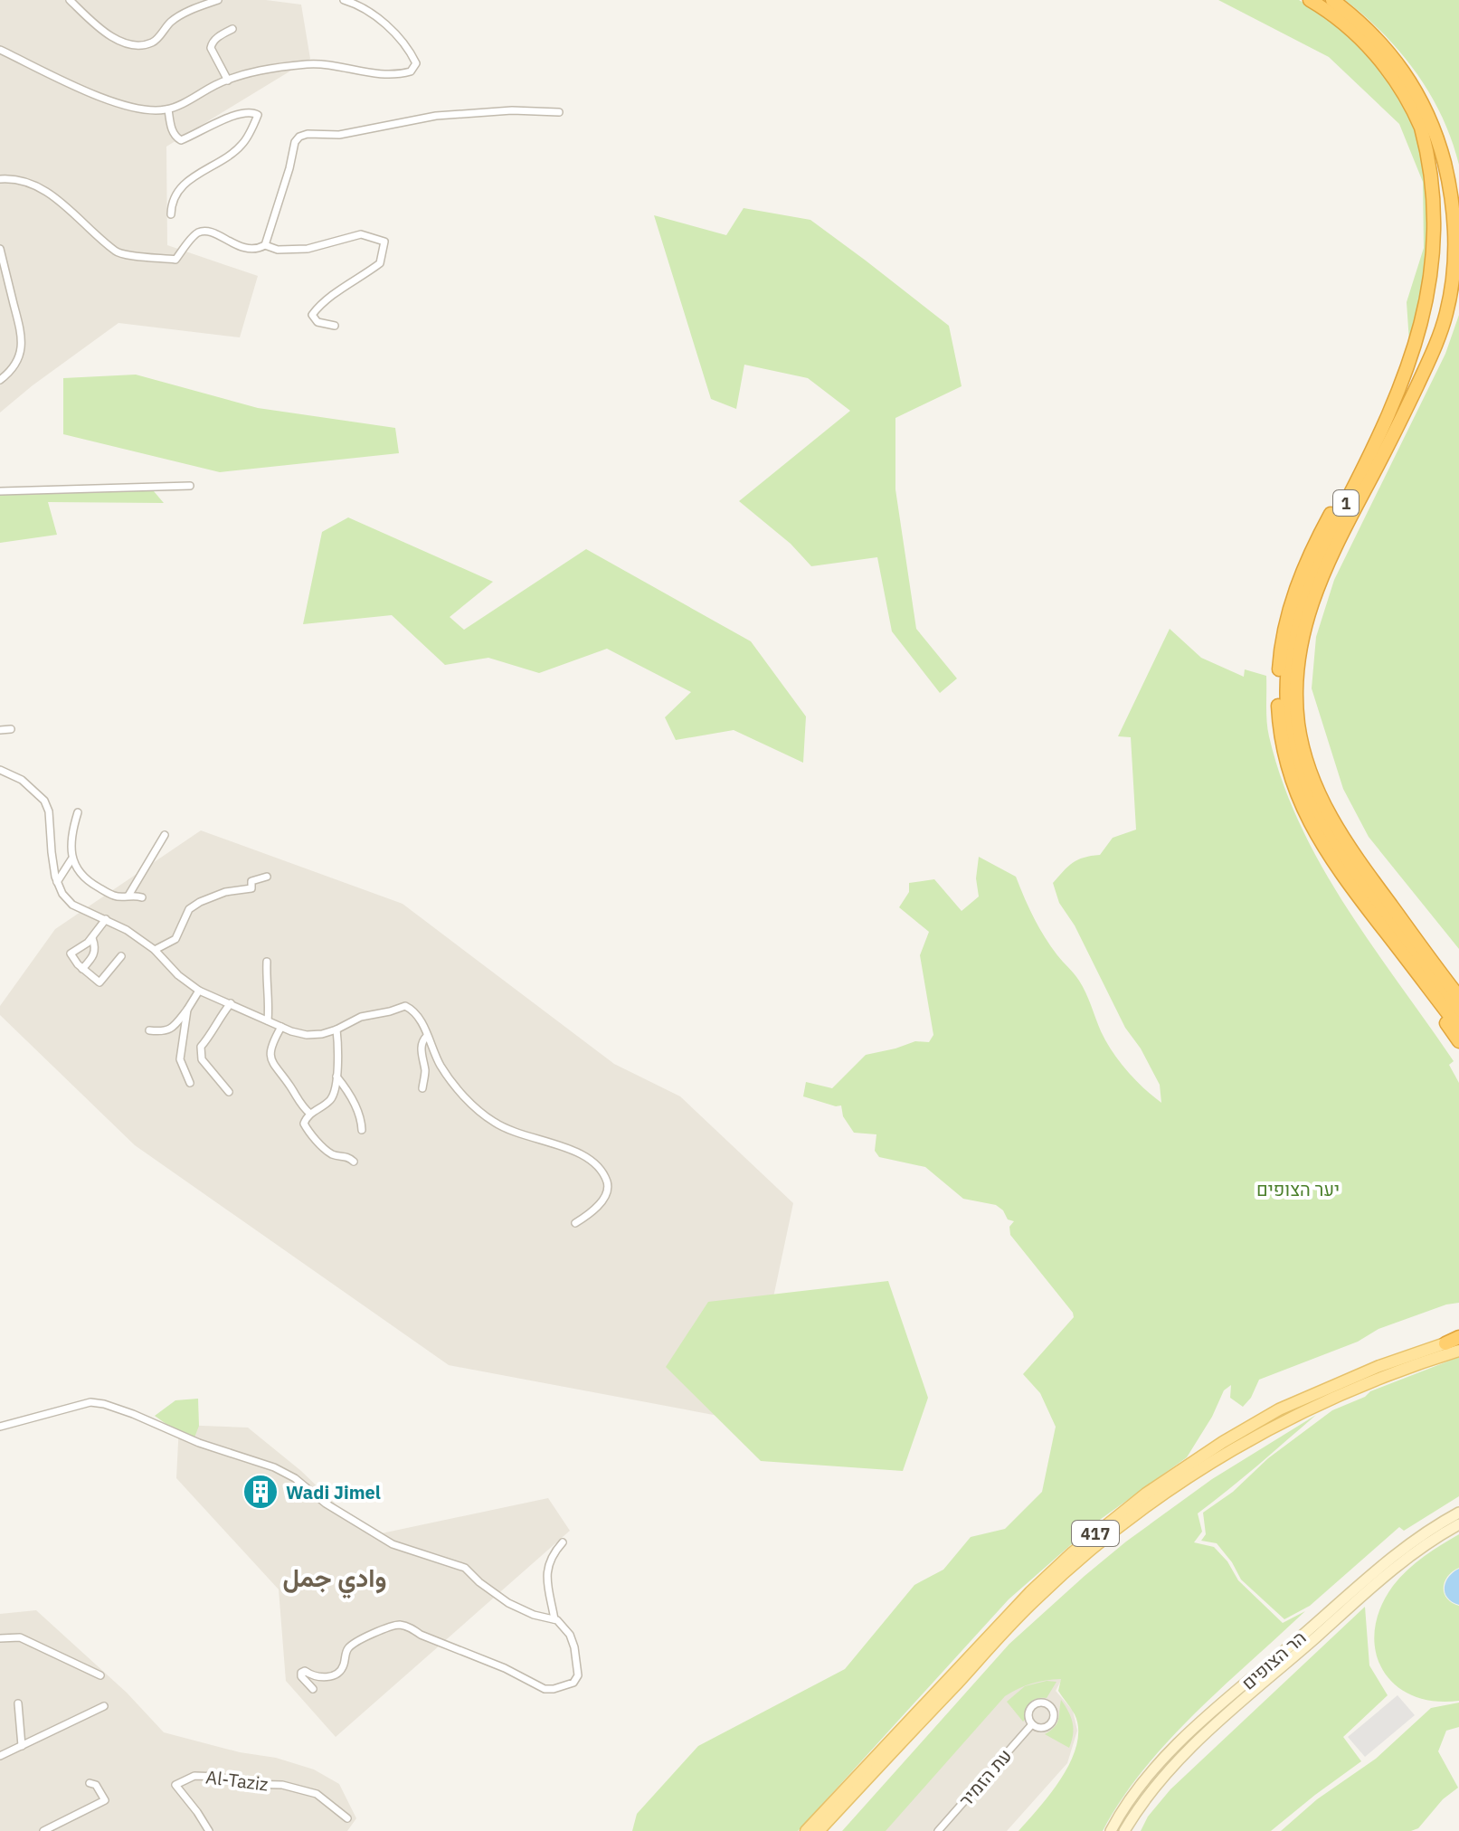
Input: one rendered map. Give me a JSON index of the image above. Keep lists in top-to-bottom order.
{
  "streets": {
    "highway": ["1"],
    "main road": ["417", "הר הצופים"],
    "street": ["עת הזמיר", "Al-Taziz"]
  },
  "districts": ["وادي جمل"],
  "parks": ["יער הצופים"],
  "places": {
    "building": ["Wadi Jimel"]
  }
}
